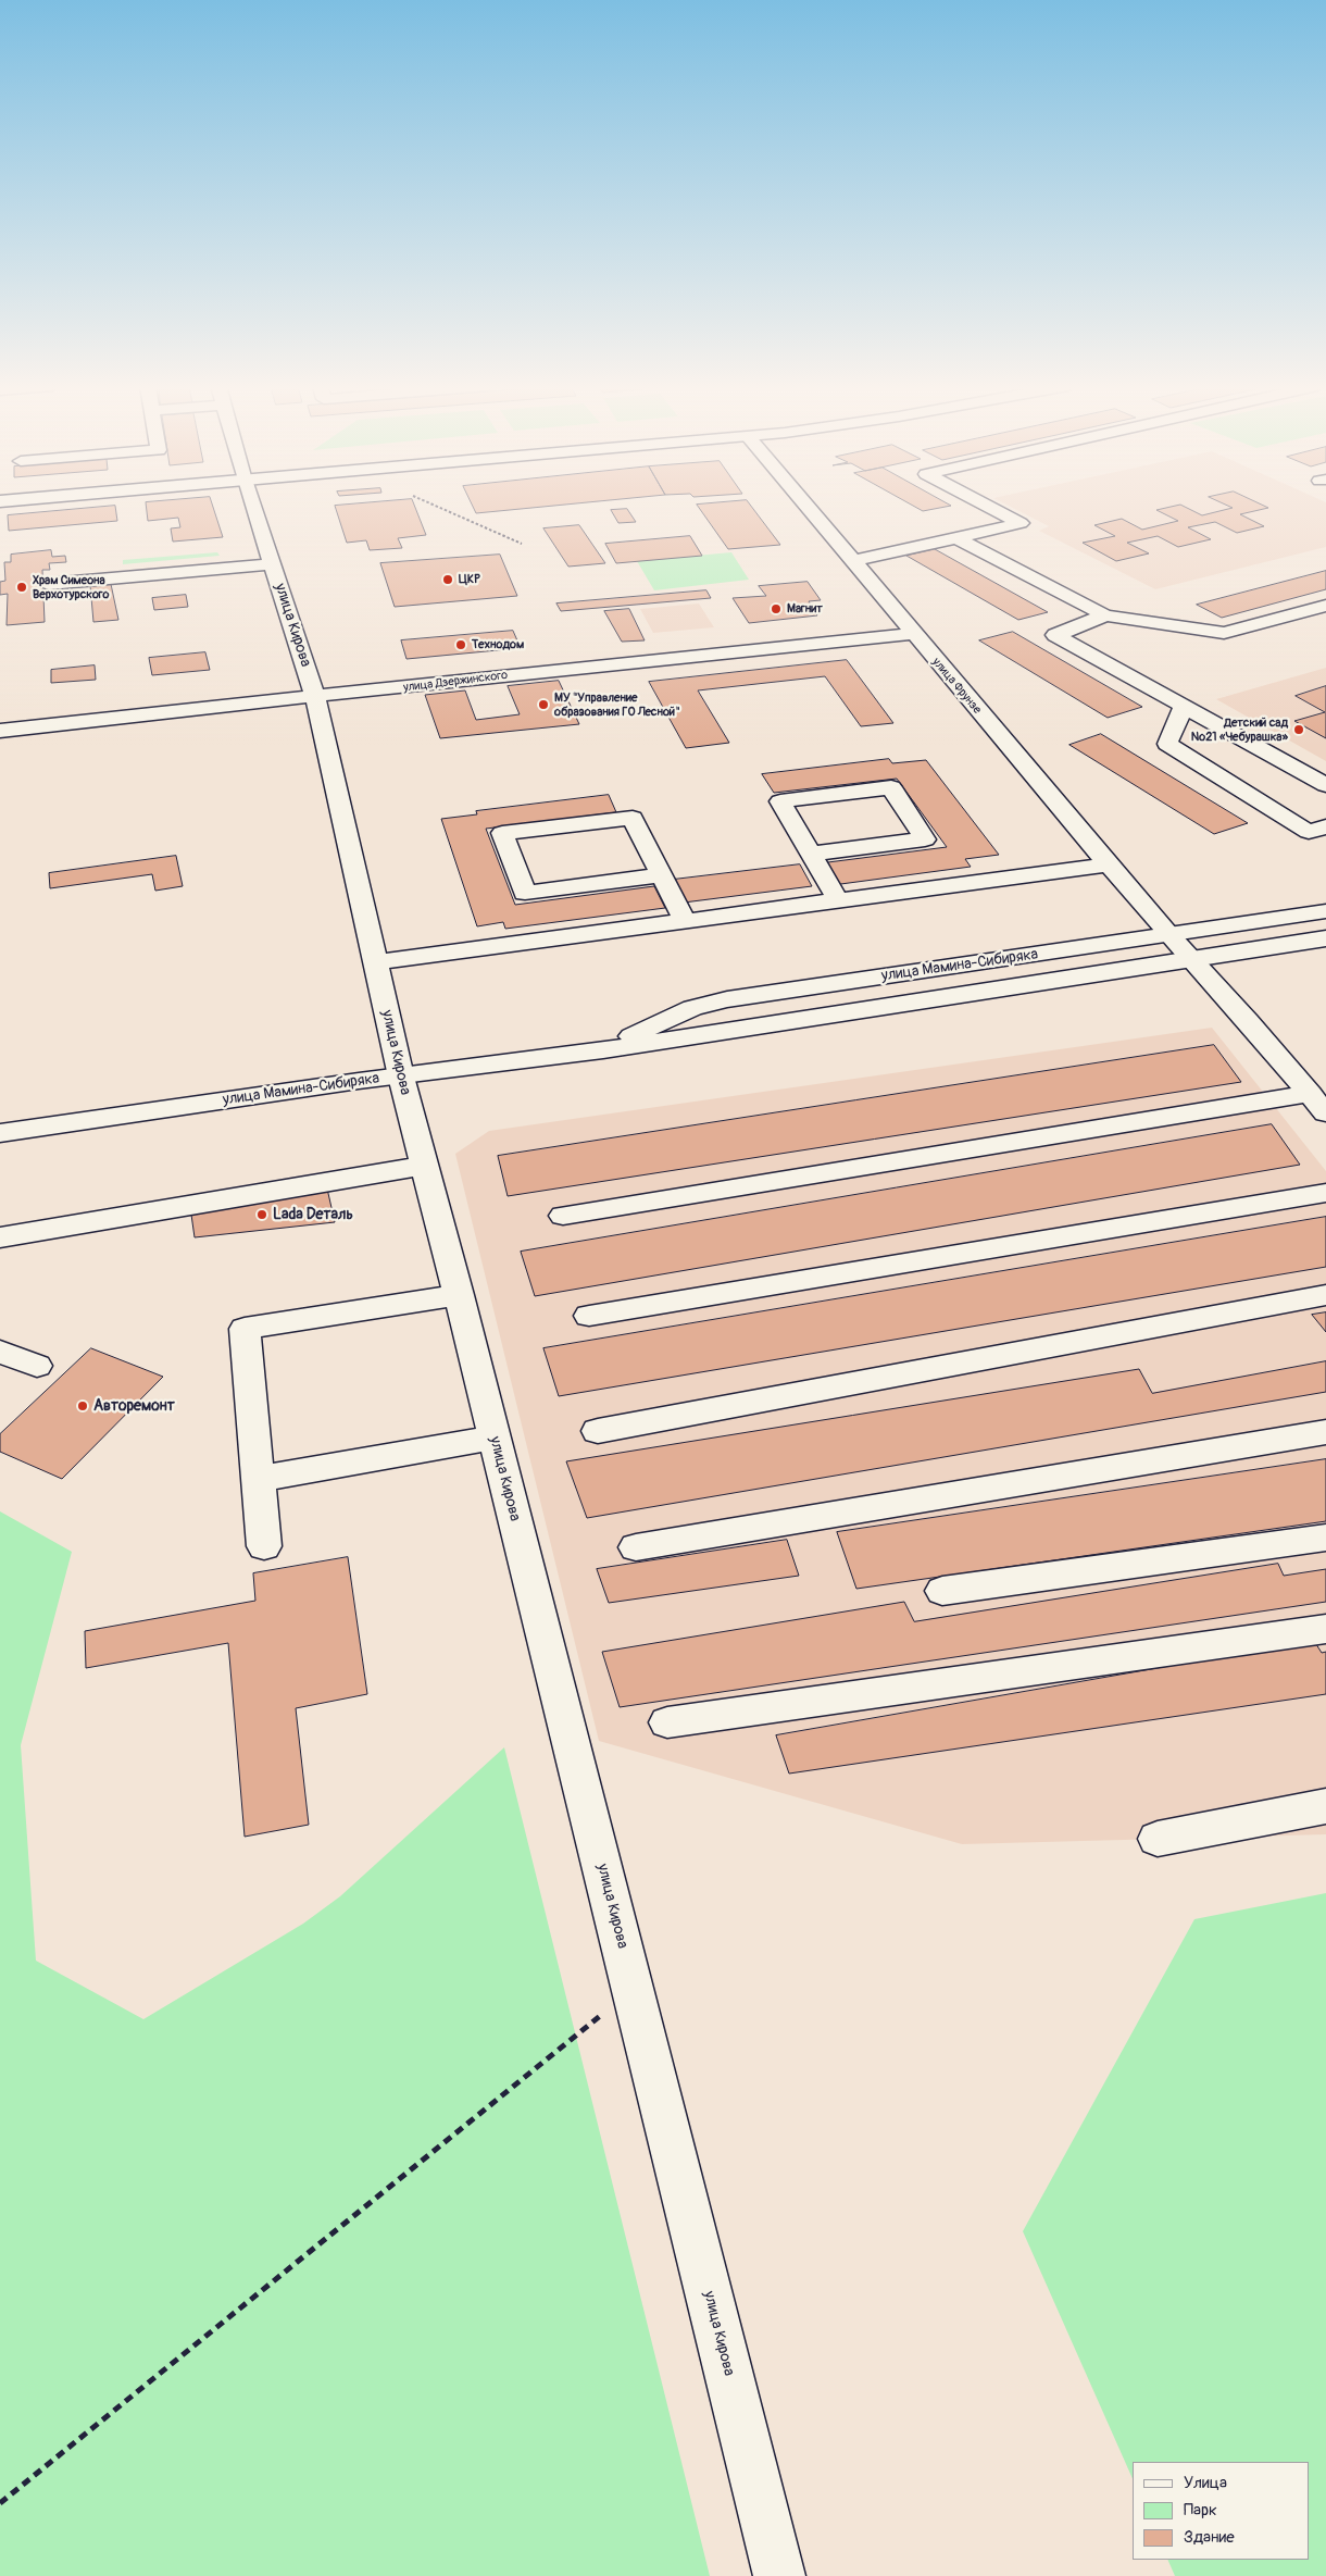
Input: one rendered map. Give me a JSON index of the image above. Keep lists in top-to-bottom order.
{
  "streets": {
    "street": [
      "улица Кирова",
      "улица Дзержинского",
      "улица Фрунзе",
      "улица Мамина-Сибиряка"
    ]
  },
  "crossings": [
    ["улица Кирова", "улица Дзержинского"],
    ["улица Кирова", "улица Мамина-Сибиряка"],
    ["улица Дзержинского", "улица Фрунзе"],
    ["улица Фрунзе", "улица Мамина-Сибиряка"]
  ],
  "places": [
    "ЦКР",
    "Храм Симеона Верхотурского",
    "Магнит",
    "Технодом",
    "МУ \"Управление образования ГО Лесной\"",
    "Детский сад №21 «Чебурашка»",
    "Lada Dеталь",
    "Авторемонт"
  ],
  "legend": ["Улица", "Парк", "Здание"]
}
